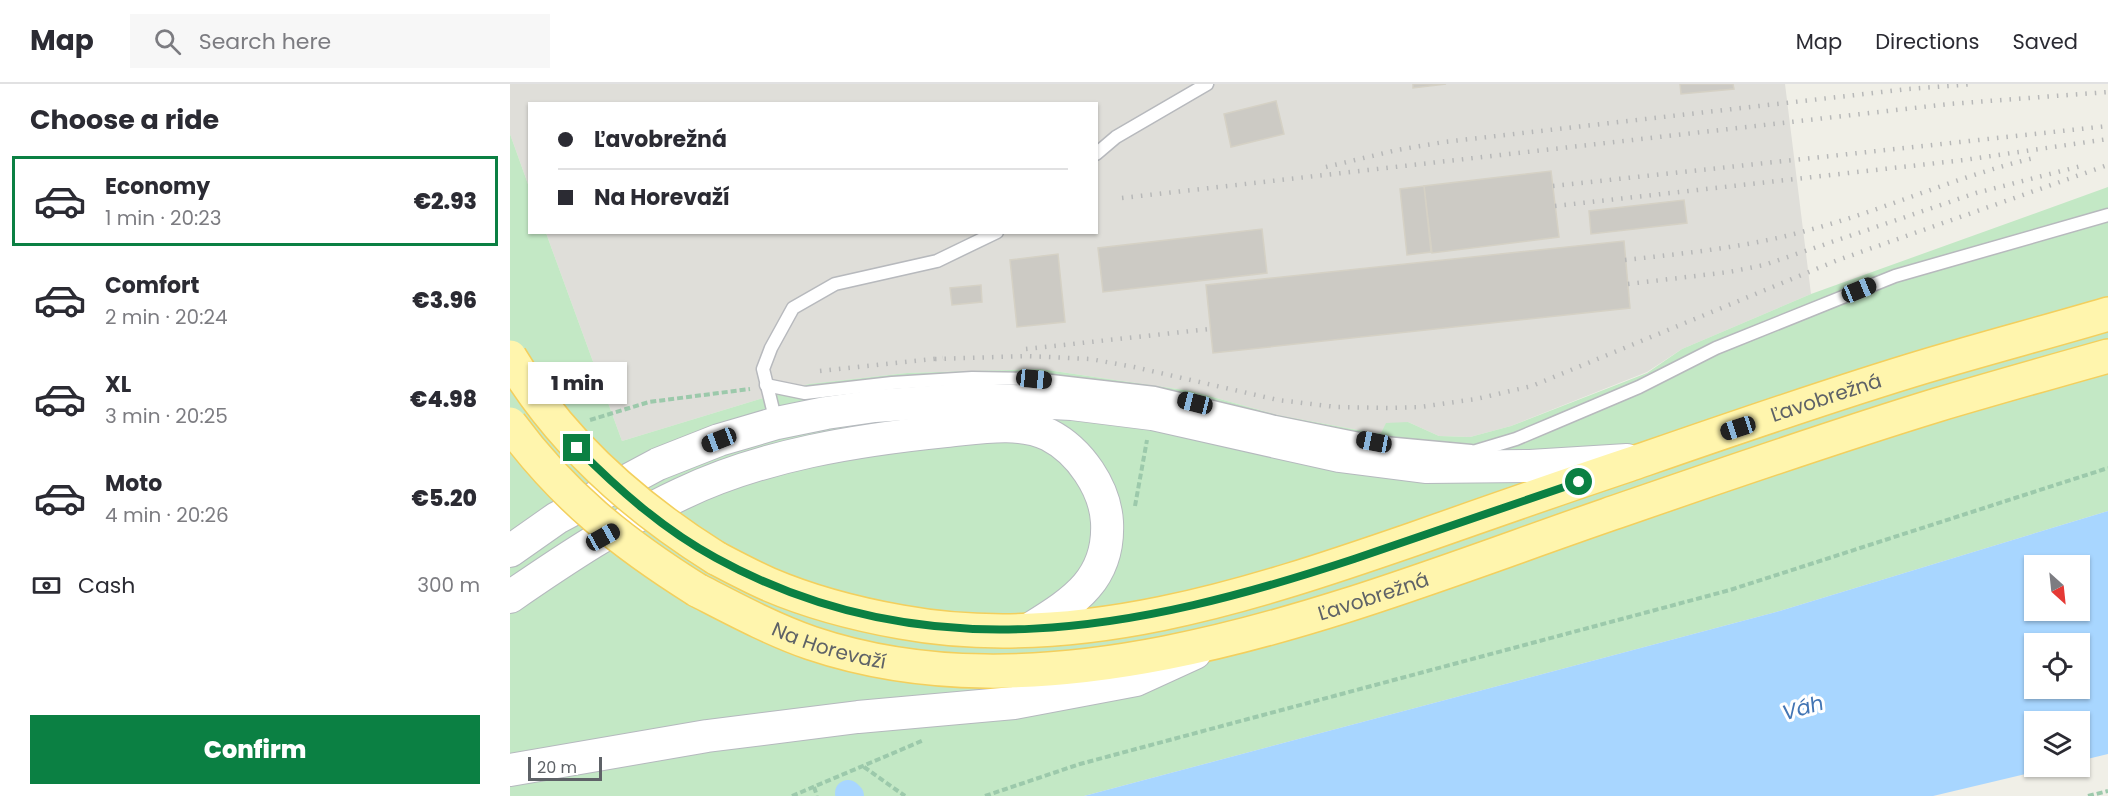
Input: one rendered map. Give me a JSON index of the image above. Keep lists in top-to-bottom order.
{
  "streets": {
    "main road": ["Ľavobrežná", "Na Horevaží"]
  },
  "crossings": [
    ["Ľavobrežná", "Na Horevaží"]
  ],
  "water": ["Váh"],
  "scale_bar": "20 m",
  "north": "bottom right",
  "page": {
    "header": "Map",
    "search": "Search here",
    "nav": ["Map", "Directions", "Saved"],
    "heading": "Choose a ride",
    "banner": ["Ľavobrežná", "Na Horevaží"],
    "list": [
      {
        "name": "Economy",
        "note": "1 min · 20:23",
        "value": "€2.93"
      },
      {
        "name": "Comfort",
        "note": "2 min · 20:24",
        "value": "€3.96"
      },
      {
        "name": "XL",
        "note": "3 min · 20:25",
        "value": "€4.98"
      },
      {
        "name": "Moto",
        "note": "4 min · 20:26",
        "value": "€5.20"
      }
    ],
    "bubble": "1 min",
    "pay": ["Cash", "300 m"],
    "buttons": "Confirm",
    "scale": "20 m"
  }
}
